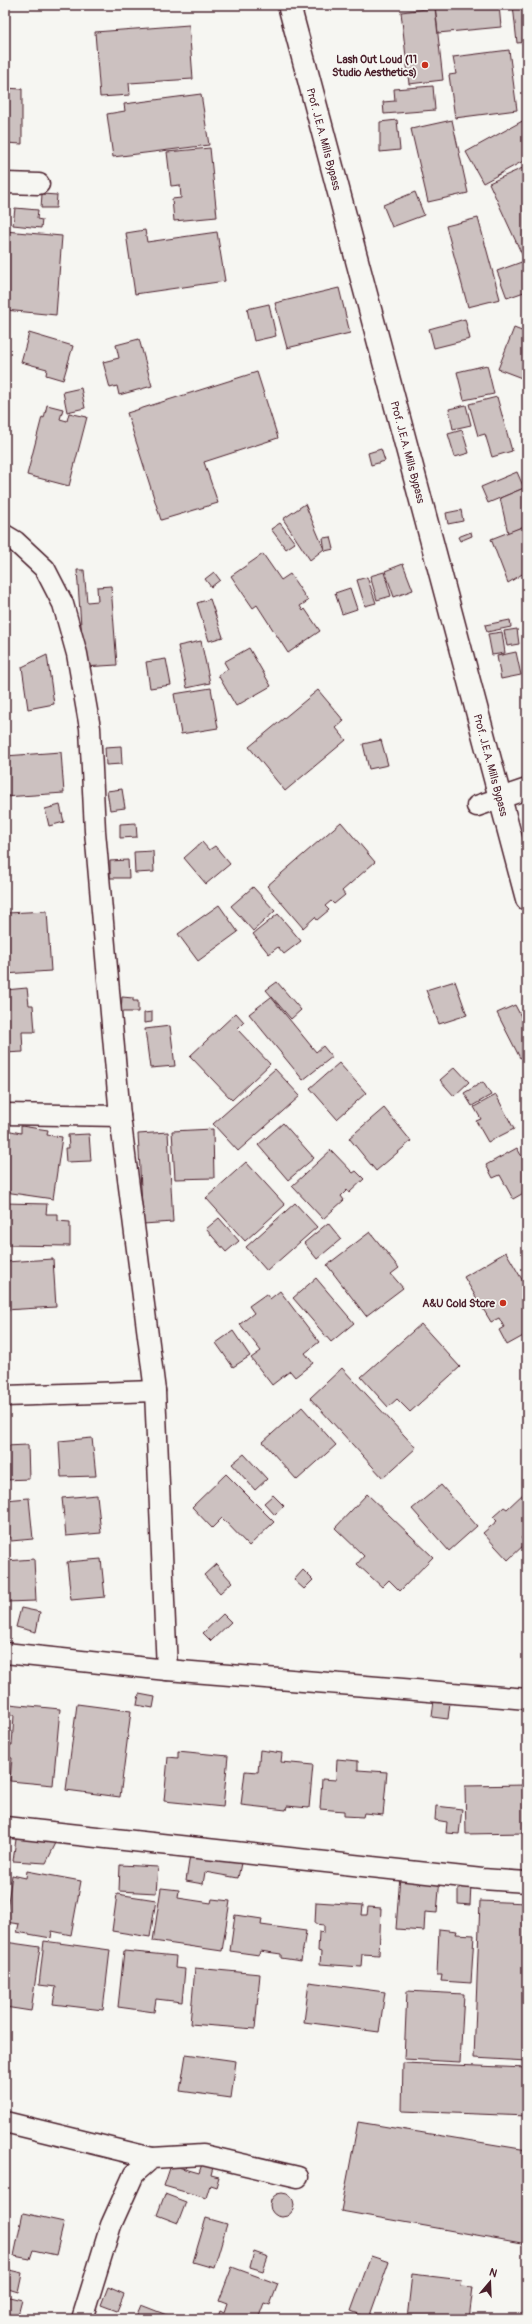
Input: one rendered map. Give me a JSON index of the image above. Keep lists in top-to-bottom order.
{
  "streets": {
    "street": ["Prof. J.E.A. Mills Bypass"]
  },
  "places": ["Lash Out Loud (11 Studio Aesthetics)", "A&U Cold Store"],
  "north": "top"
}
